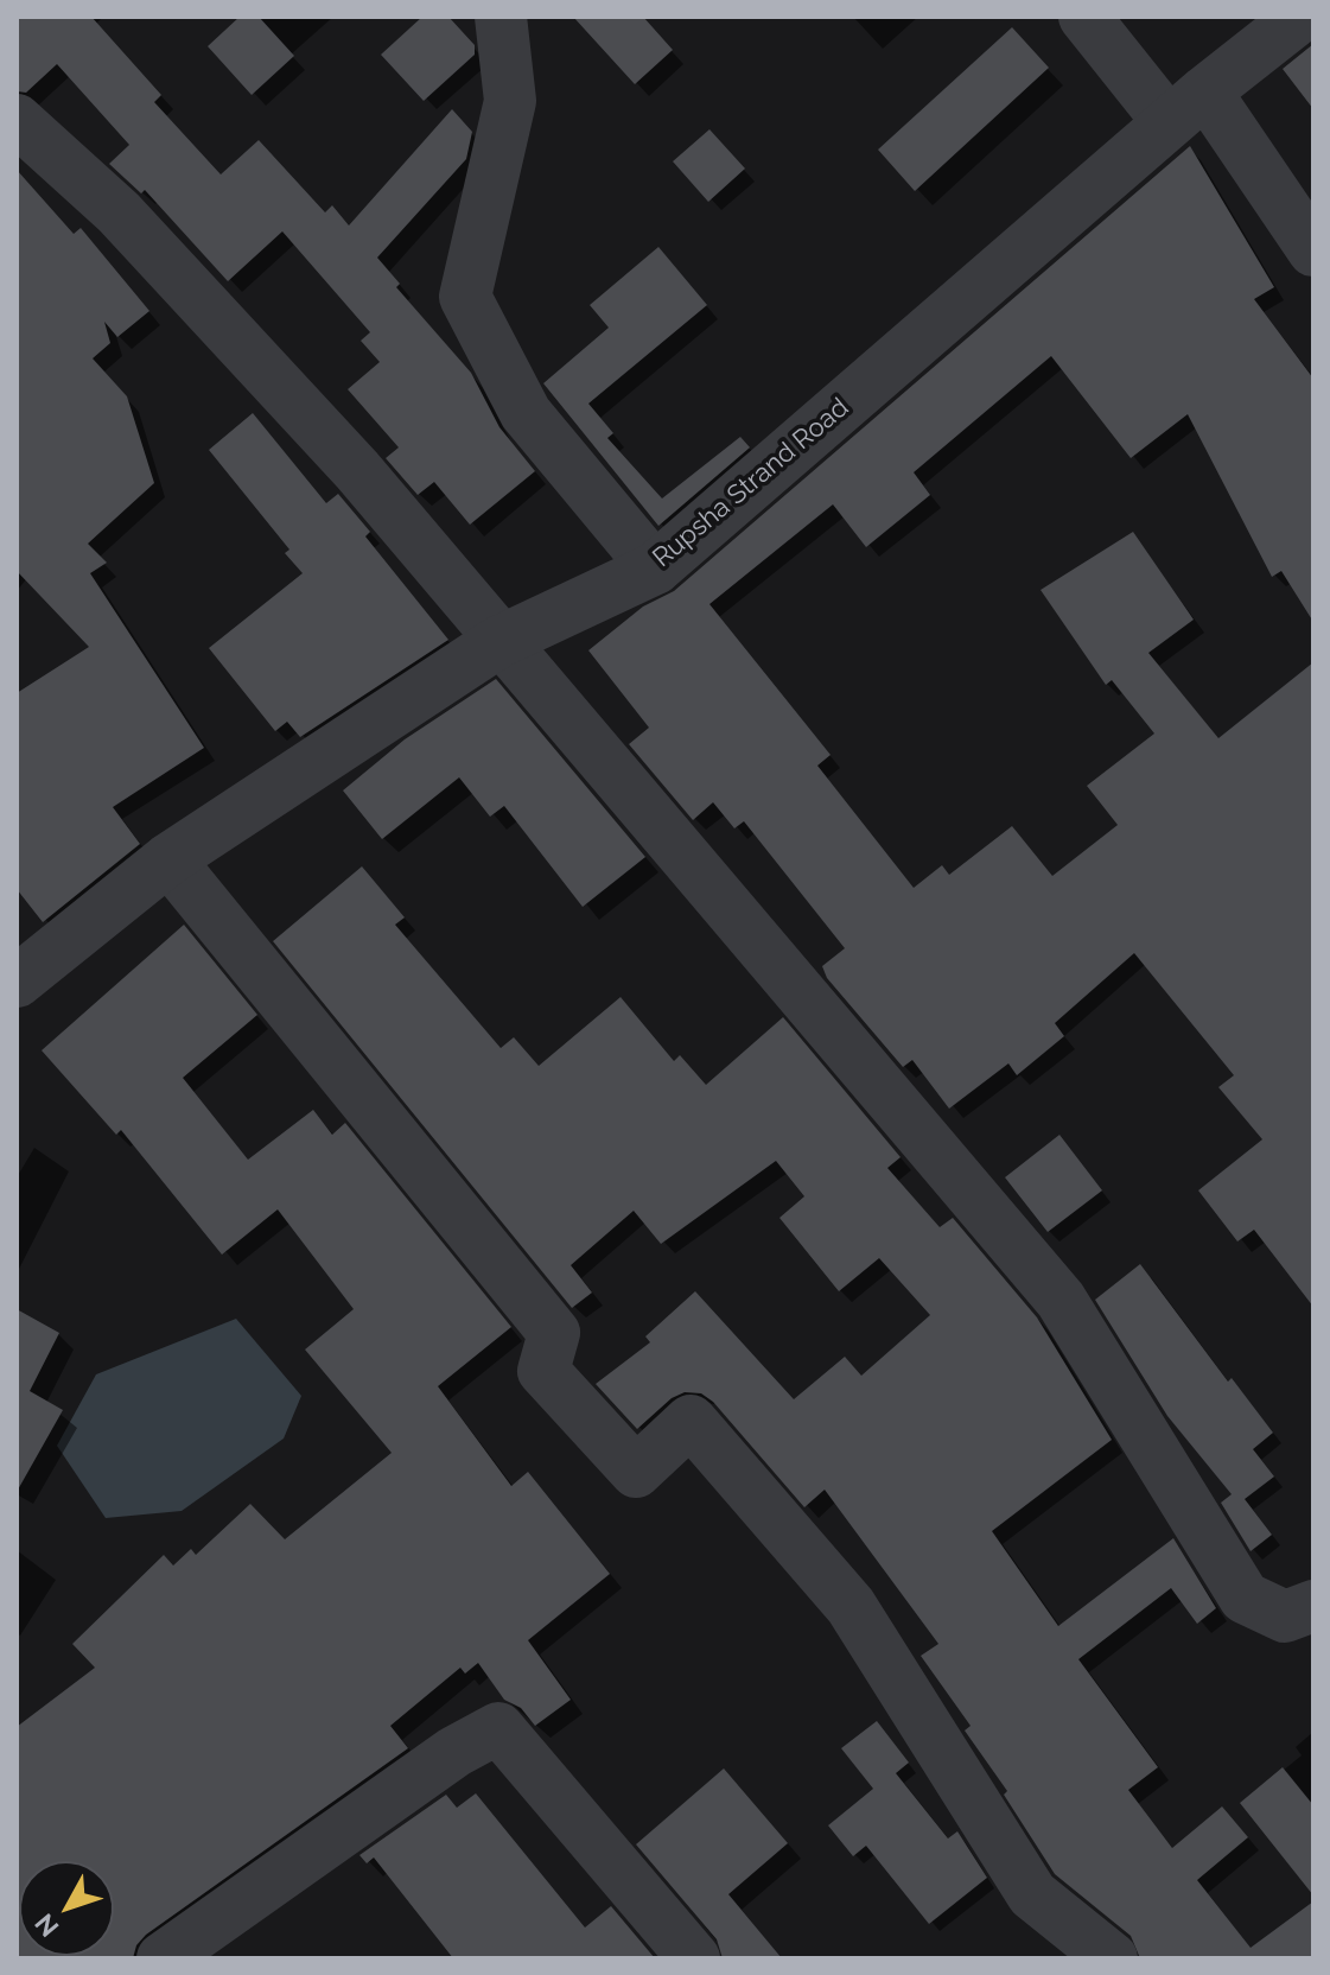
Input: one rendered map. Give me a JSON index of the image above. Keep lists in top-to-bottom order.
{
  "streets": {
    "street": ["Rupsha Strand Road"]
  },
  "north": "bottom left"
}
